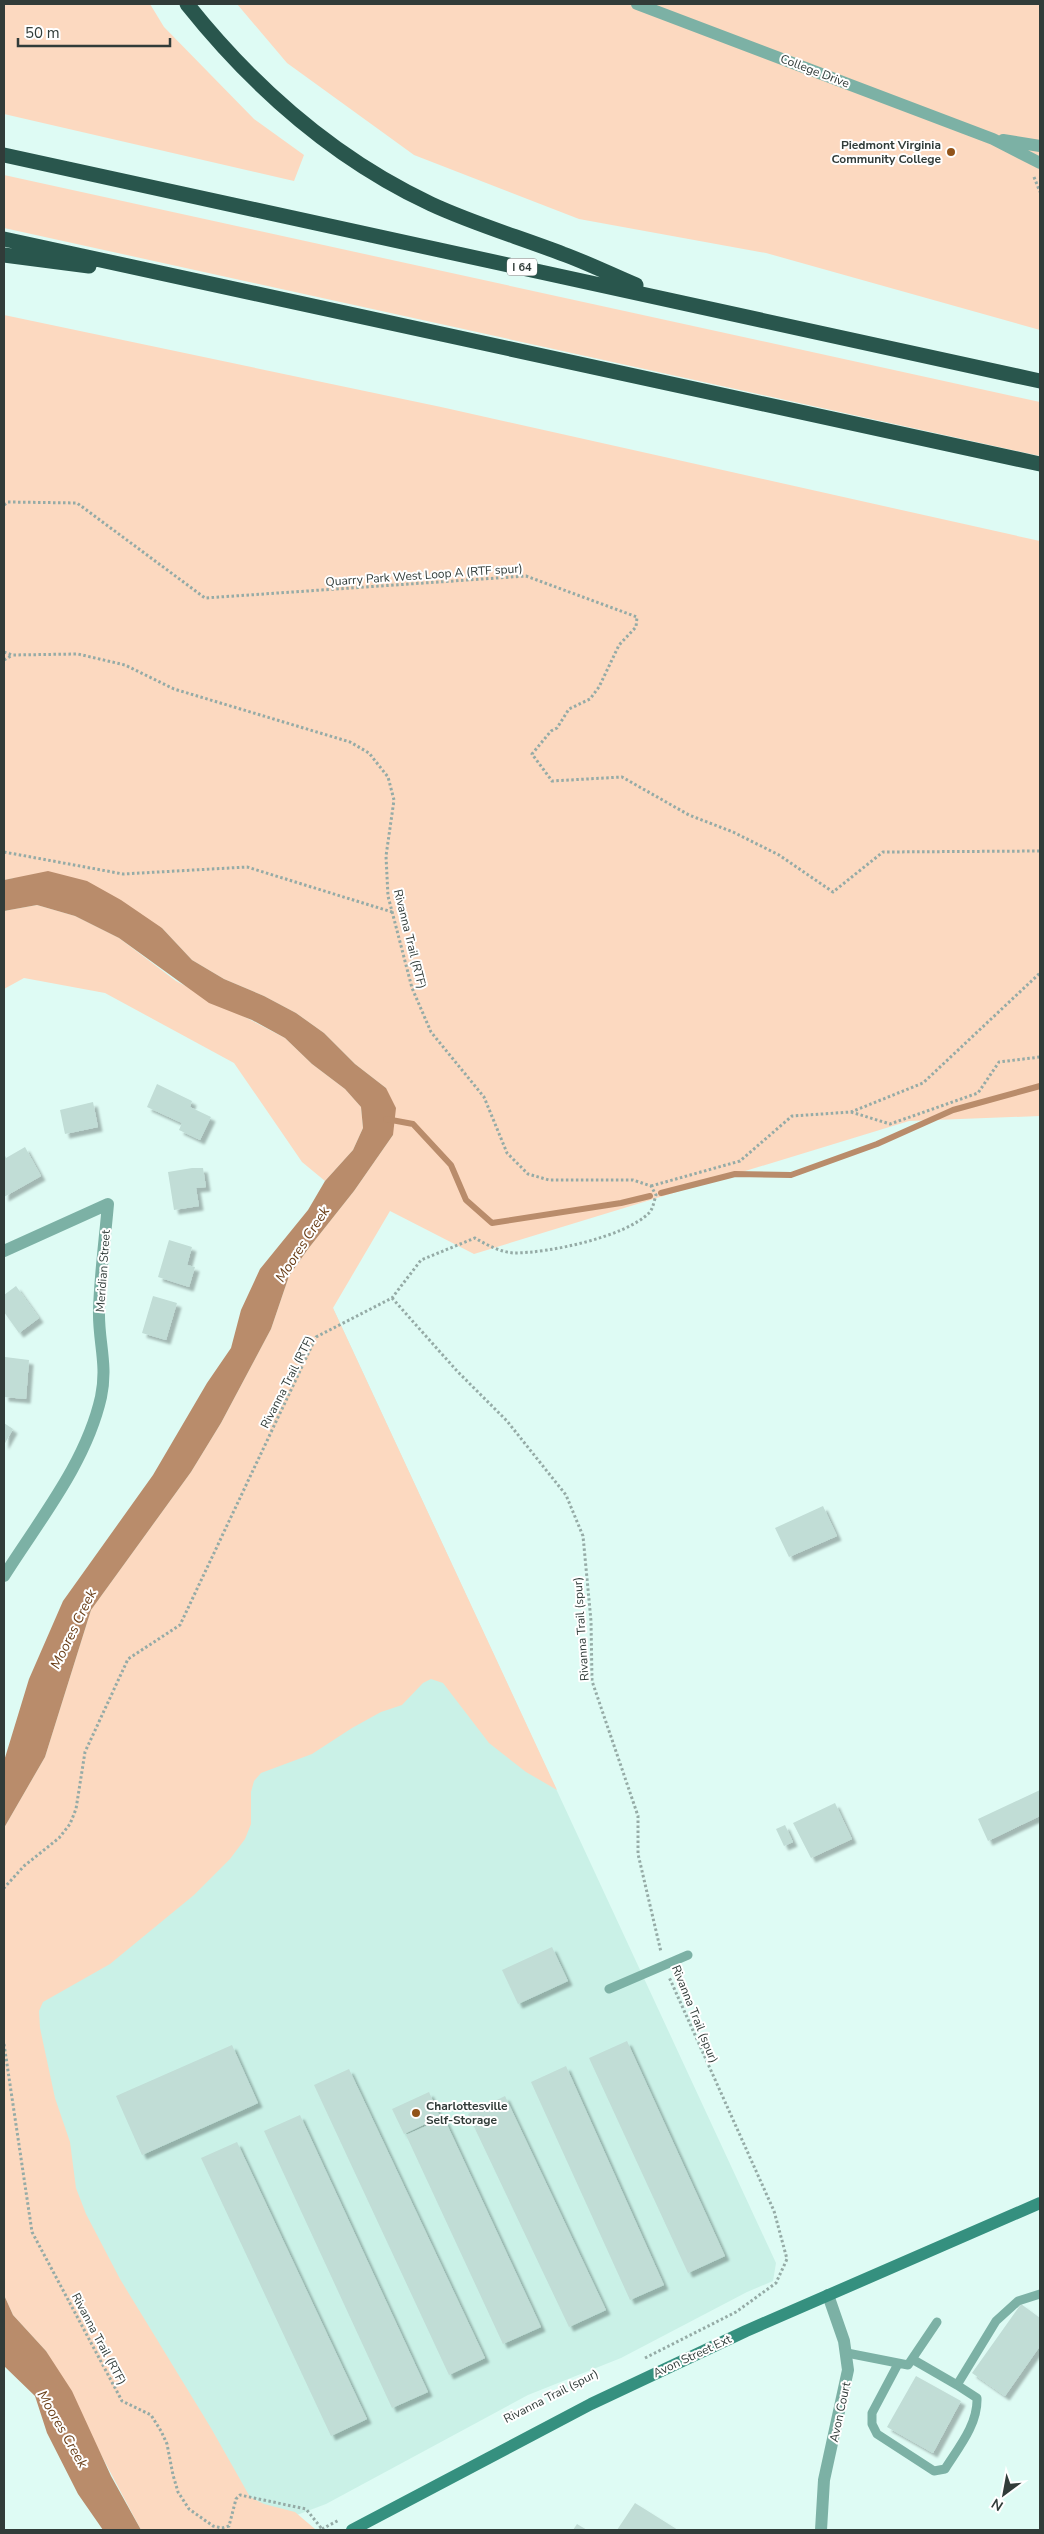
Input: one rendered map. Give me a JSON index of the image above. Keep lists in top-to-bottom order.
{
  "streets": {
    "highway": ["I 64"],
    "main road": ["Avon Street Ext"],
    "street": ["College Drive", "Meridian Street", "Avon Court"],
    "path": ["Quarry Park West Loop A (RTF spur)", "Rivanna Trail (RTF)", "Rivanna Trail (spur)"]
  },
  "crossings": [
    ["Rivanna Trail (RTF)", "Rivanna Trail (spur)"],
    ["Avon Street Ext", "Avon Court"]
  ],
  "water": ["Moores Creek"],
  "places": ["Piedmont Virginia Community College", "Charlottesville Self-Storage"],
  "scale_bar": "50 m",
  "north": "bottom left"
}
